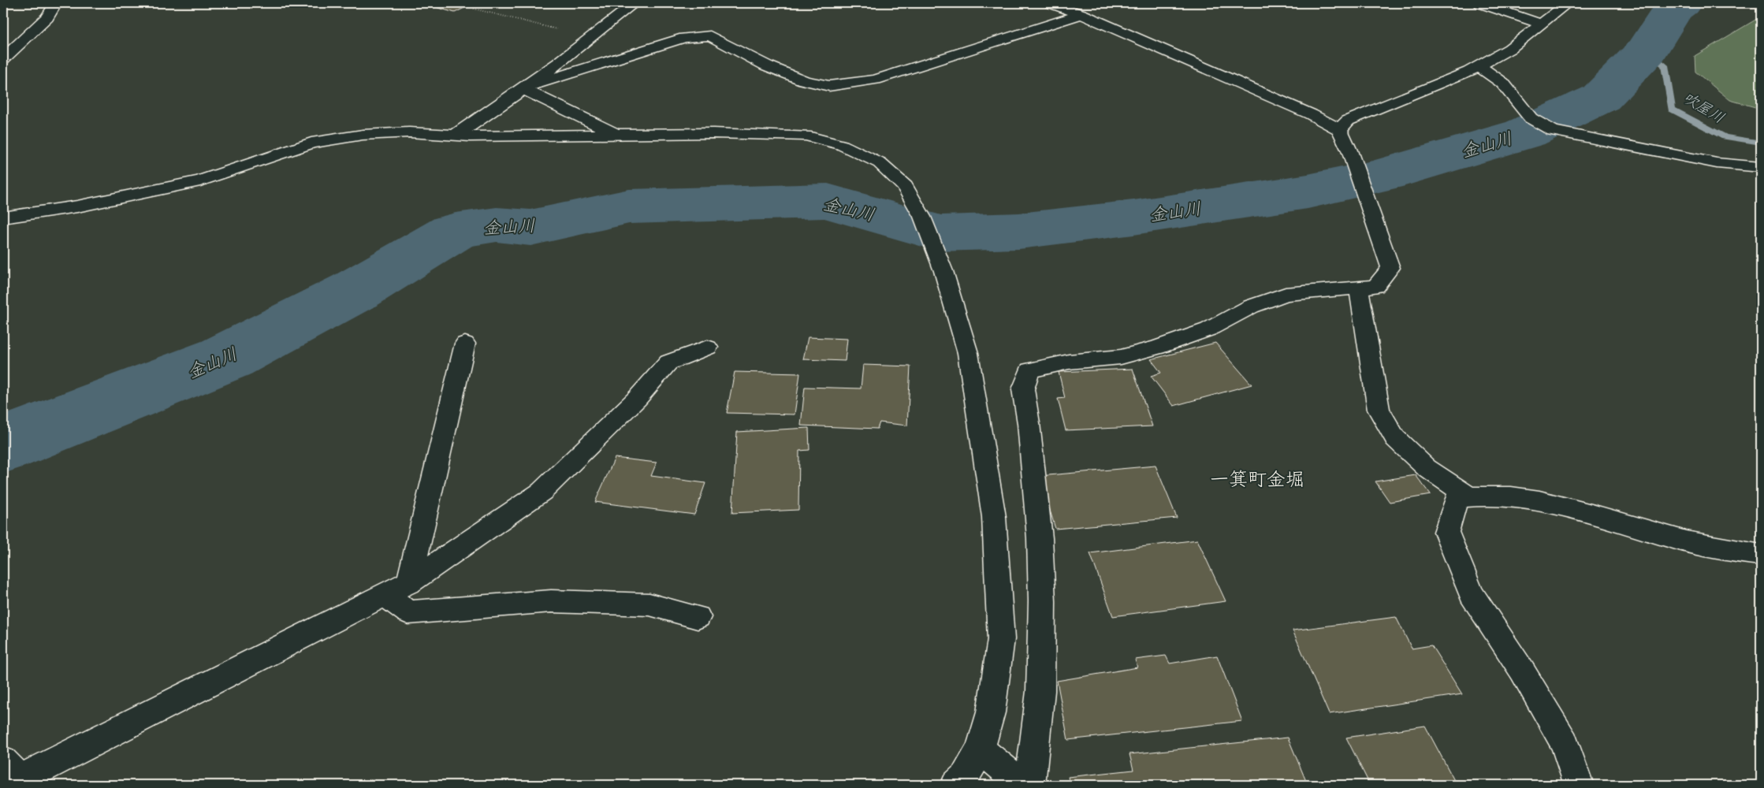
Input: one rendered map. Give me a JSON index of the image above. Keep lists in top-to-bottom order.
{
  "districts": ["一箕町金堀"],
  "water": ["吹屋川", "金山川"]
}
